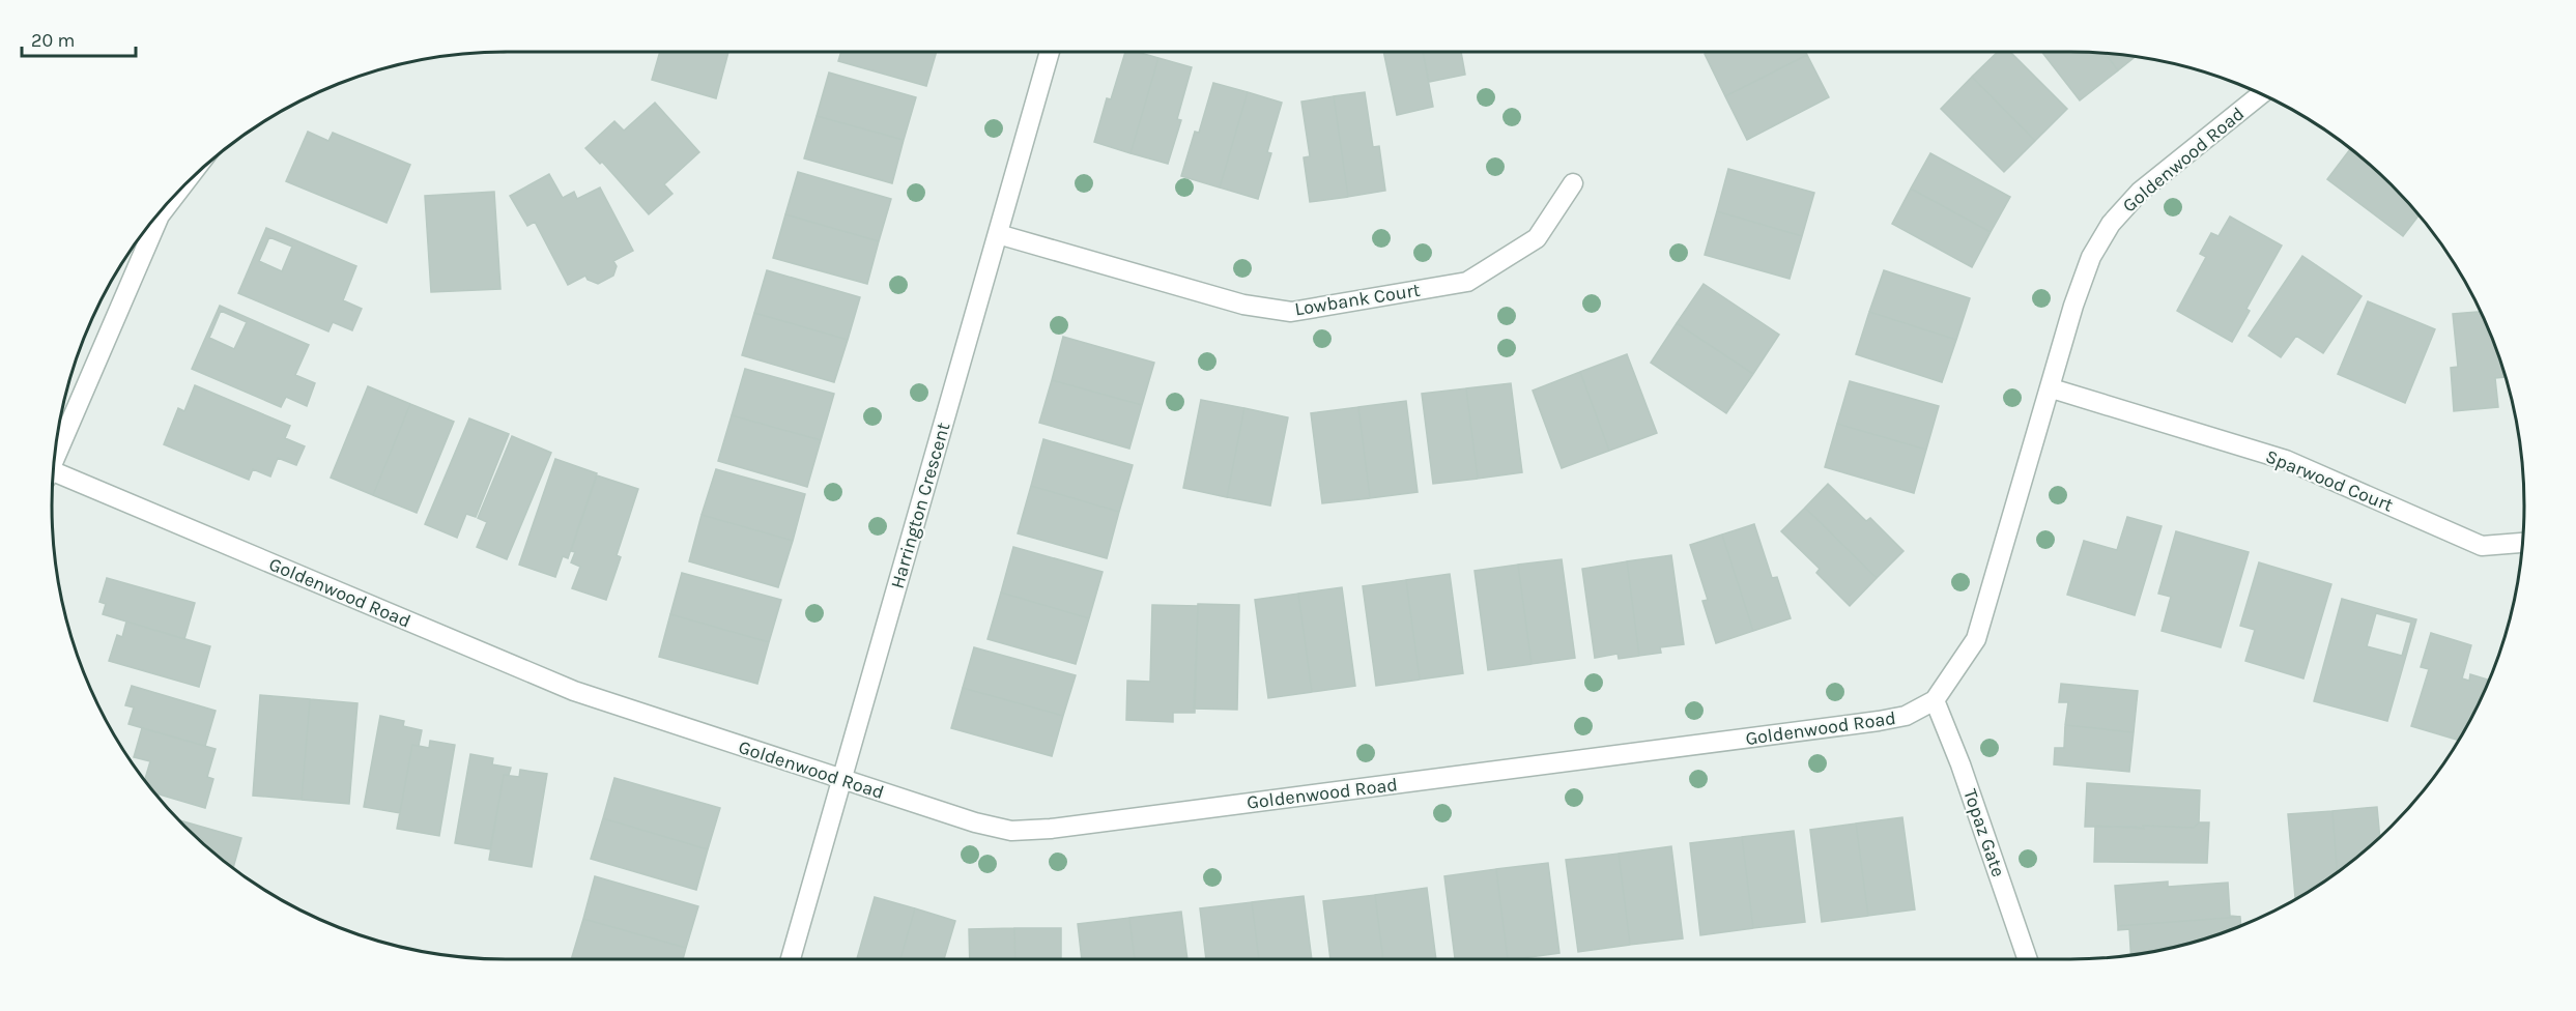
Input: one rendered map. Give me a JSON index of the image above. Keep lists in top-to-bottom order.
{
  "streets": {
    "street": [
      "Goldenwood Road",
      "Lowbank Court",
      "Sparwood Court",
      "Harrington Crescent",
      "Topaz Gate"
    ]
  },
  "crossings": [
    ["Goldenwood Road", "Sparwood Court"],
    ["Goldenwood Road", "Harrington Crescent"],
    ["Goldenwood Road", "Topaz Gate"],
    ["Lowbank Court", "Harrington Crescent"]
  ],
  "scale_bar": "20 m"
}
